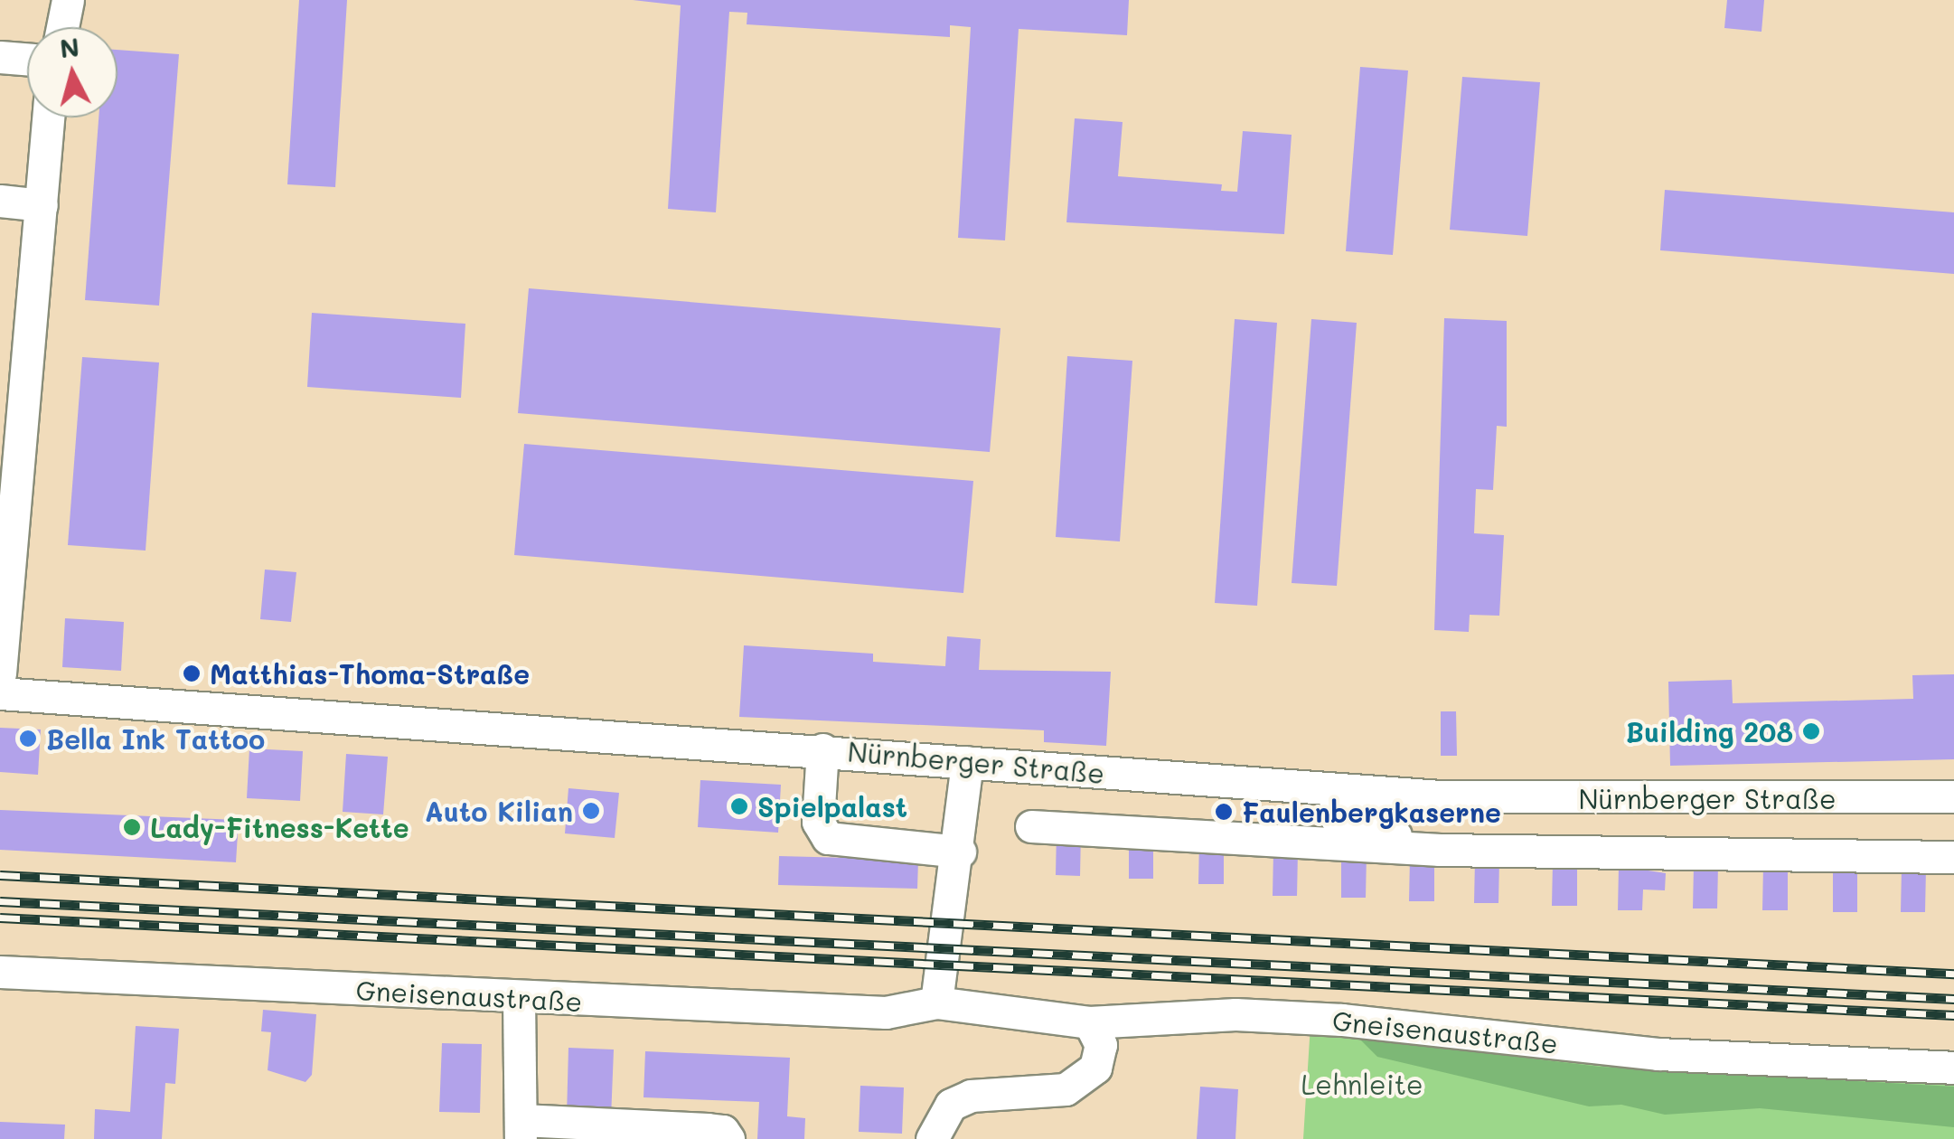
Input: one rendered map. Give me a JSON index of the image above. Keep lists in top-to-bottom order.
{
  "streets": {
    "street": ["Nürnberger Straße", "Gneisenaustraße"]
  },
  "parks": ["Lehnleite"],
  "places": [
    "Matthias-Thoma-Straße",
    "Building 208",
    "Bella Ink Tattoo",
    "Spielpalast",
    "Auto Kilian",
    "Faulenbergkaserne",
    "Lady-Fitness-Kette"
  ],
  "north": "top"
}
